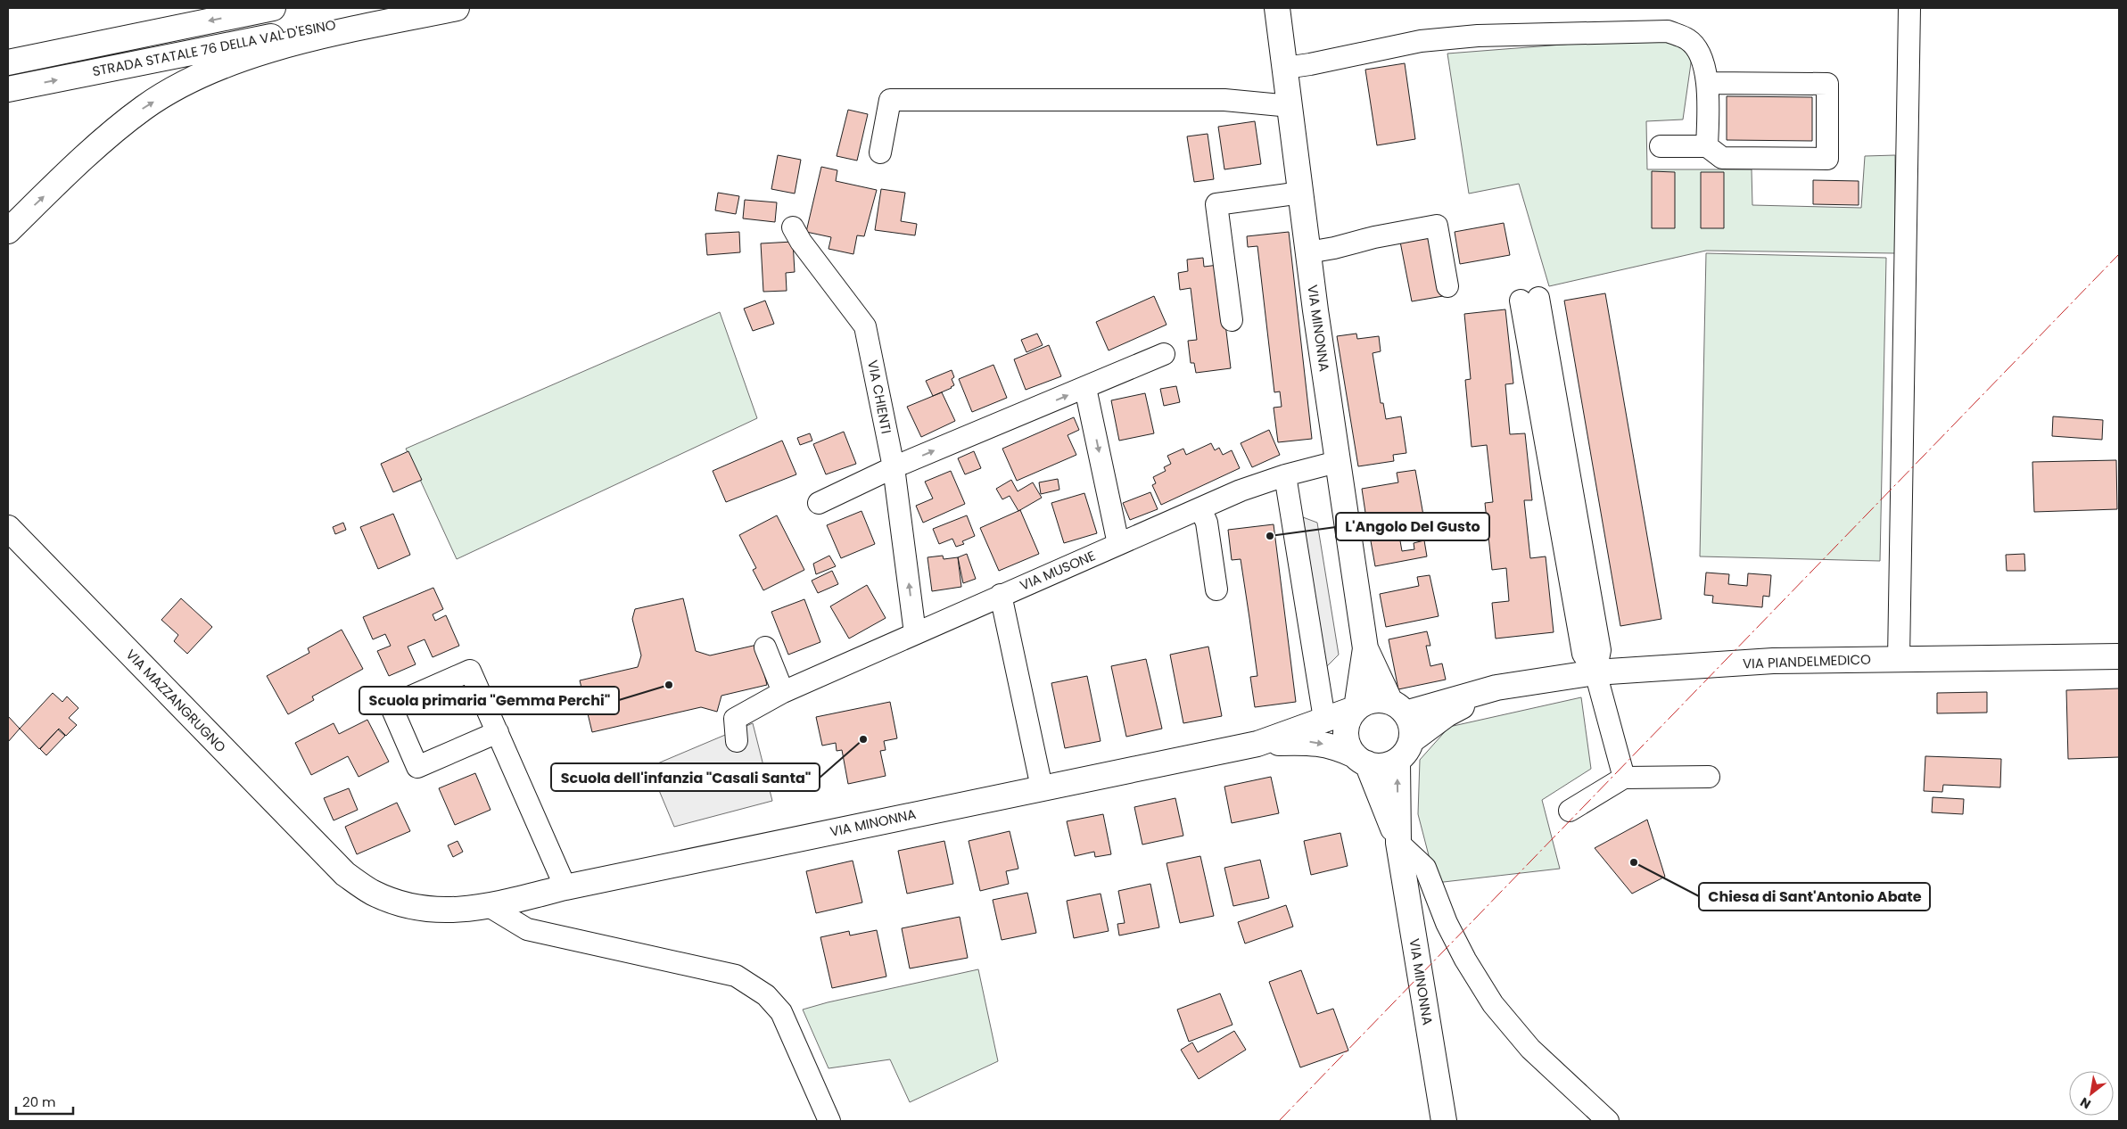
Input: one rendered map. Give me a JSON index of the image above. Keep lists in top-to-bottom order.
{
  "streets": {
    "main road": [
      "STRADA STATALE 76 DELLA VAL D'ESINO",
      "VIA MINONNA",
      "VIA PIANDELMEDICO",
      "VIA MAZZANGRUGNO"
    ],
    "street": ["VIA CHIENTI", "VIA MUSONE"]
  },
  "crossings": [
    ["VIA MINONNA", "VIA MUSONE"],
    ["VIA MINONNA", "VIA PIANDELMEDICO"],
    ["VIA MINONNA", "VIA MAZZANGRUGNO"],
    ["VIA CHIENTI", "VIA MUSONE"]
  ],
  "one_way": ["VIA CHIENTI"],
  "places": [
    "L'Angolo Del Gusto",
    "Scuola primaria \"Gemma Perchi\"",
    "Scuola dell'infanzia \"Casali Santa\"",
    "Chiesa di Sant'Antonio Abate"
  ],
  "scale_bar": "20 m",
  "north": "bottom left"
}
